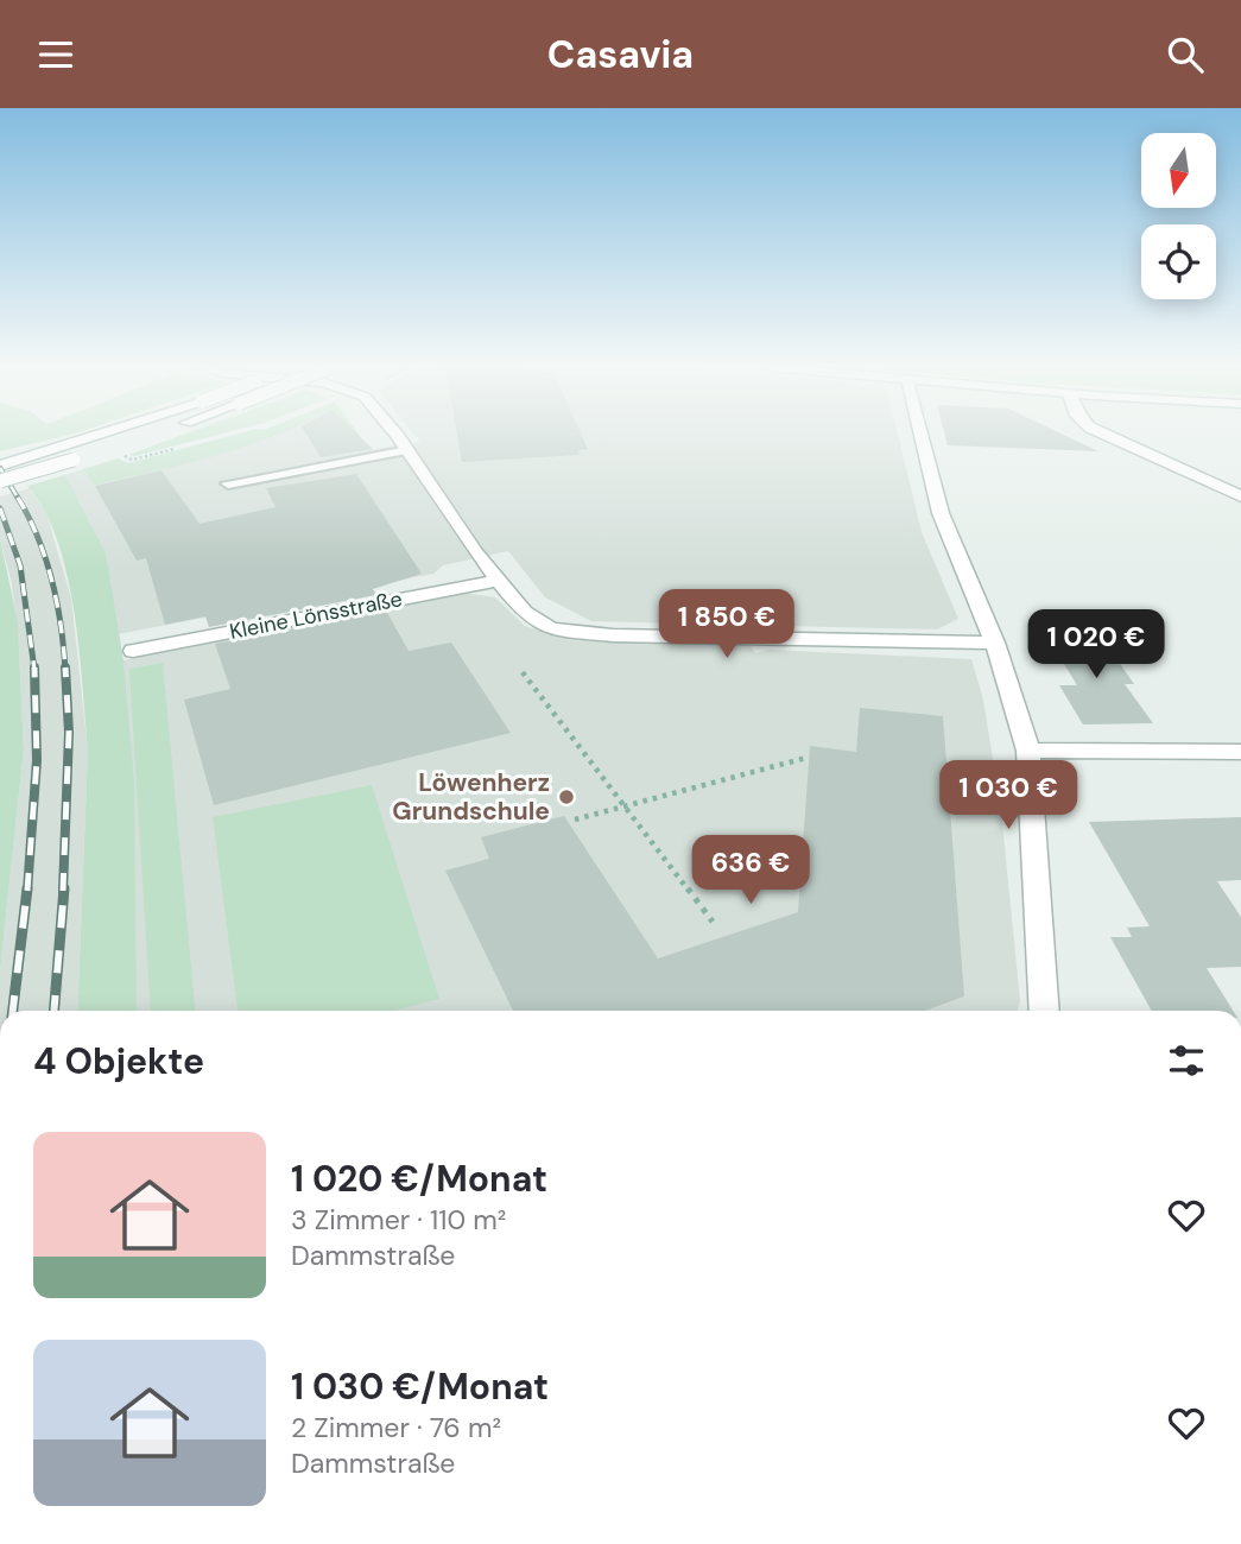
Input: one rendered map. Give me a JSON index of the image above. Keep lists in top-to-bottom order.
{
  "streets": {
    "street": ["Kleine Lönsstraße"]
  },
  "places": ["Löwenherz Grundschule"],
  "north": "bottom",
  "page": {
    "header": "Casavia",
    "price": [
      "1 850 €",
      "1 020 €",
      "1 030 €",
      "636 €"
    ],
    "heading": "4 Objekte",
    "list": [
      {
        "name": "1 020 €/Monat",
        "note": "3 Zimmer · 110 m² · Dammstraße"
      },
      {
        "name": "1 030 €/Monat",
        "note": "2 Zimmer · 76 m² · Dammstraße"
      }
    ]
  }
}
